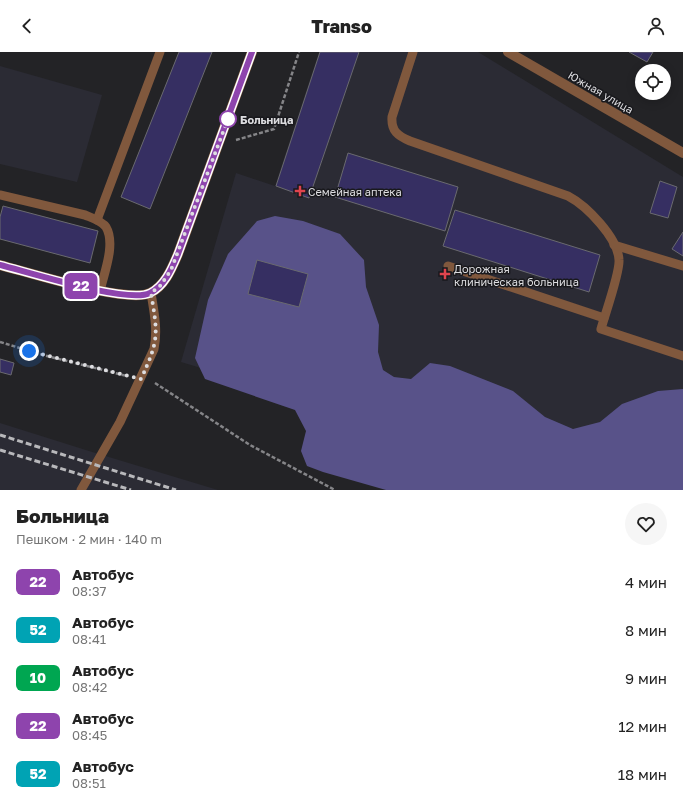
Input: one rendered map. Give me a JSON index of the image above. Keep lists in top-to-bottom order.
{
  "streets": {
    "street": ["Южная улица"]
  },
  "places": {
    "other": ["Больница"],
    "health": ["Семейная аптека", "Дорожная клиническая больница"]
  },
  "lines": ["bus line 22"],
  "page": {
    "header": "Transo",
    "on_map": "22",
    "heading": ["Больница", "Пешком · 2 мин · 140 m"],
    "list": [
      {
        "mark": "22",
        "name": "Автобус",
        "note": "08:37",
        "value": "4 мин"
      },
      {
        "mark": "52",
        "name": "Автобус",
        "note": "08:41",
        "value": "8 мин"
      },
      {
        "mark": "10",
        "name": "Автобус",
        "note": "08:42",
        "value": "9 мин"
      },
      {
        "mark": "22",
        "name": "Автобус",
        "note": "08:45",
        "value": "12 мин"
      },
      {
        "mark": "52",
        "name": "Автобус",
        "note": "08:51",
        "value": "18 мин"
      }
    ]
  }
}
